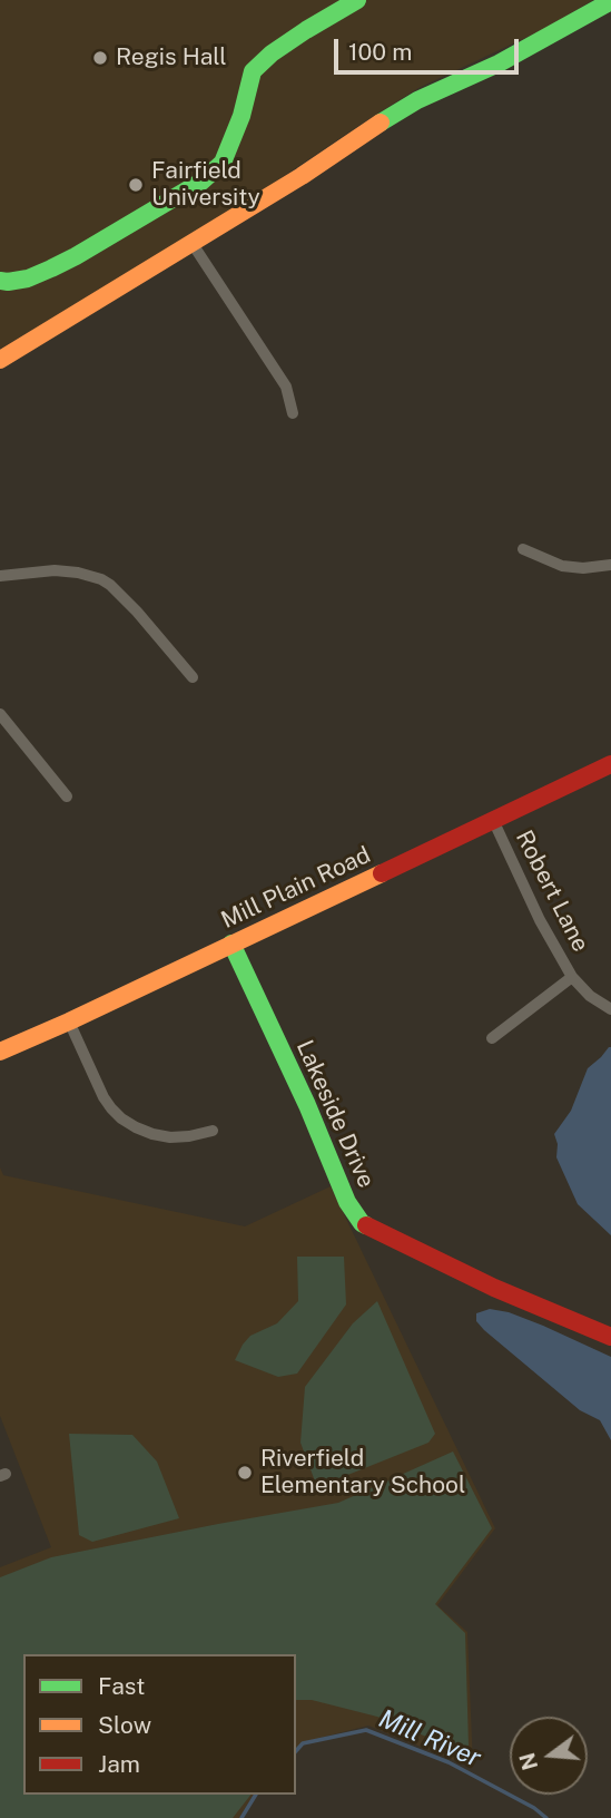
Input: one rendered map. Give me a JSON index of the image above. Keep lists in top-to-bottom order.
{
  "streets": {
    "main road": ["Mill Plain Road", "Lakeside Drive"],
    "street": ["Robert Lane"]
  },
  "crossings": [
    ["Mill Plain Road", "Robert Lane"],
    ["Mill Plain Road", "Lakeside Drive"]
  ],
  "water": ["Mill River"],
  "places": ["Regis Hall", "Fairfield University", "Riverfield Elementary School"],
  "legend": ["Fast", "Slow", "Jam"],
  "scale_bar": "100 m",
  "north": "left"
}
